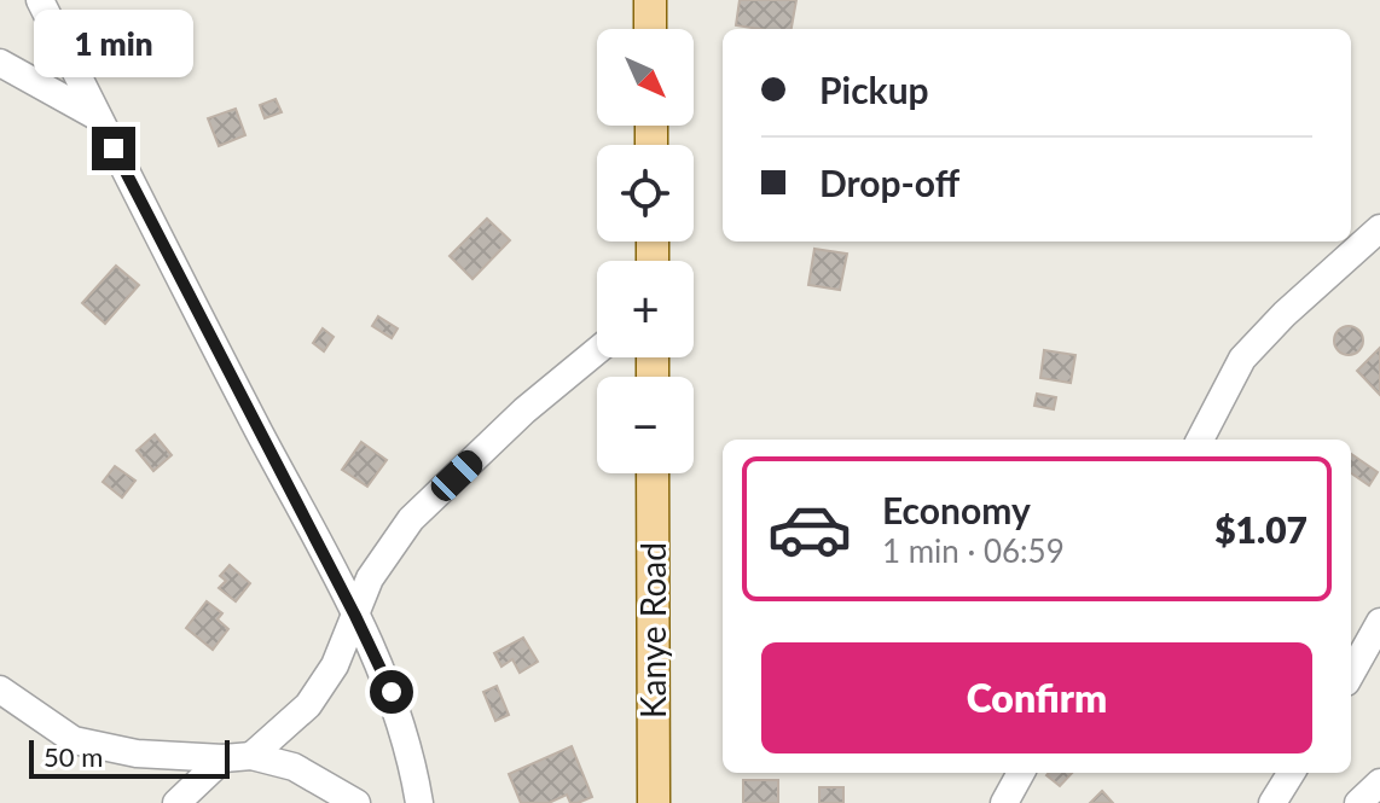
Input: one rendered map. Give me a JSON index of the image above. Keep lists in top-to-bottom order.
{
  "streets": {
    "main road": ["Kanye Road"]
  },
  "scale_bar": "50 m",
  "north": "bottom right",
  "page": {
    "bubble": "1 min",
    "map_buttons": ["+", "−"],
    "banner": ["Pickup", "Drop-off"],
    "list": [
      {
        "name": "Economy",
        "note": "1 min · 06:59",
        "value": "$1.07"
      }
    ],
    "buttons": "Confirm",
    "scale": "50 m"
  }
}
